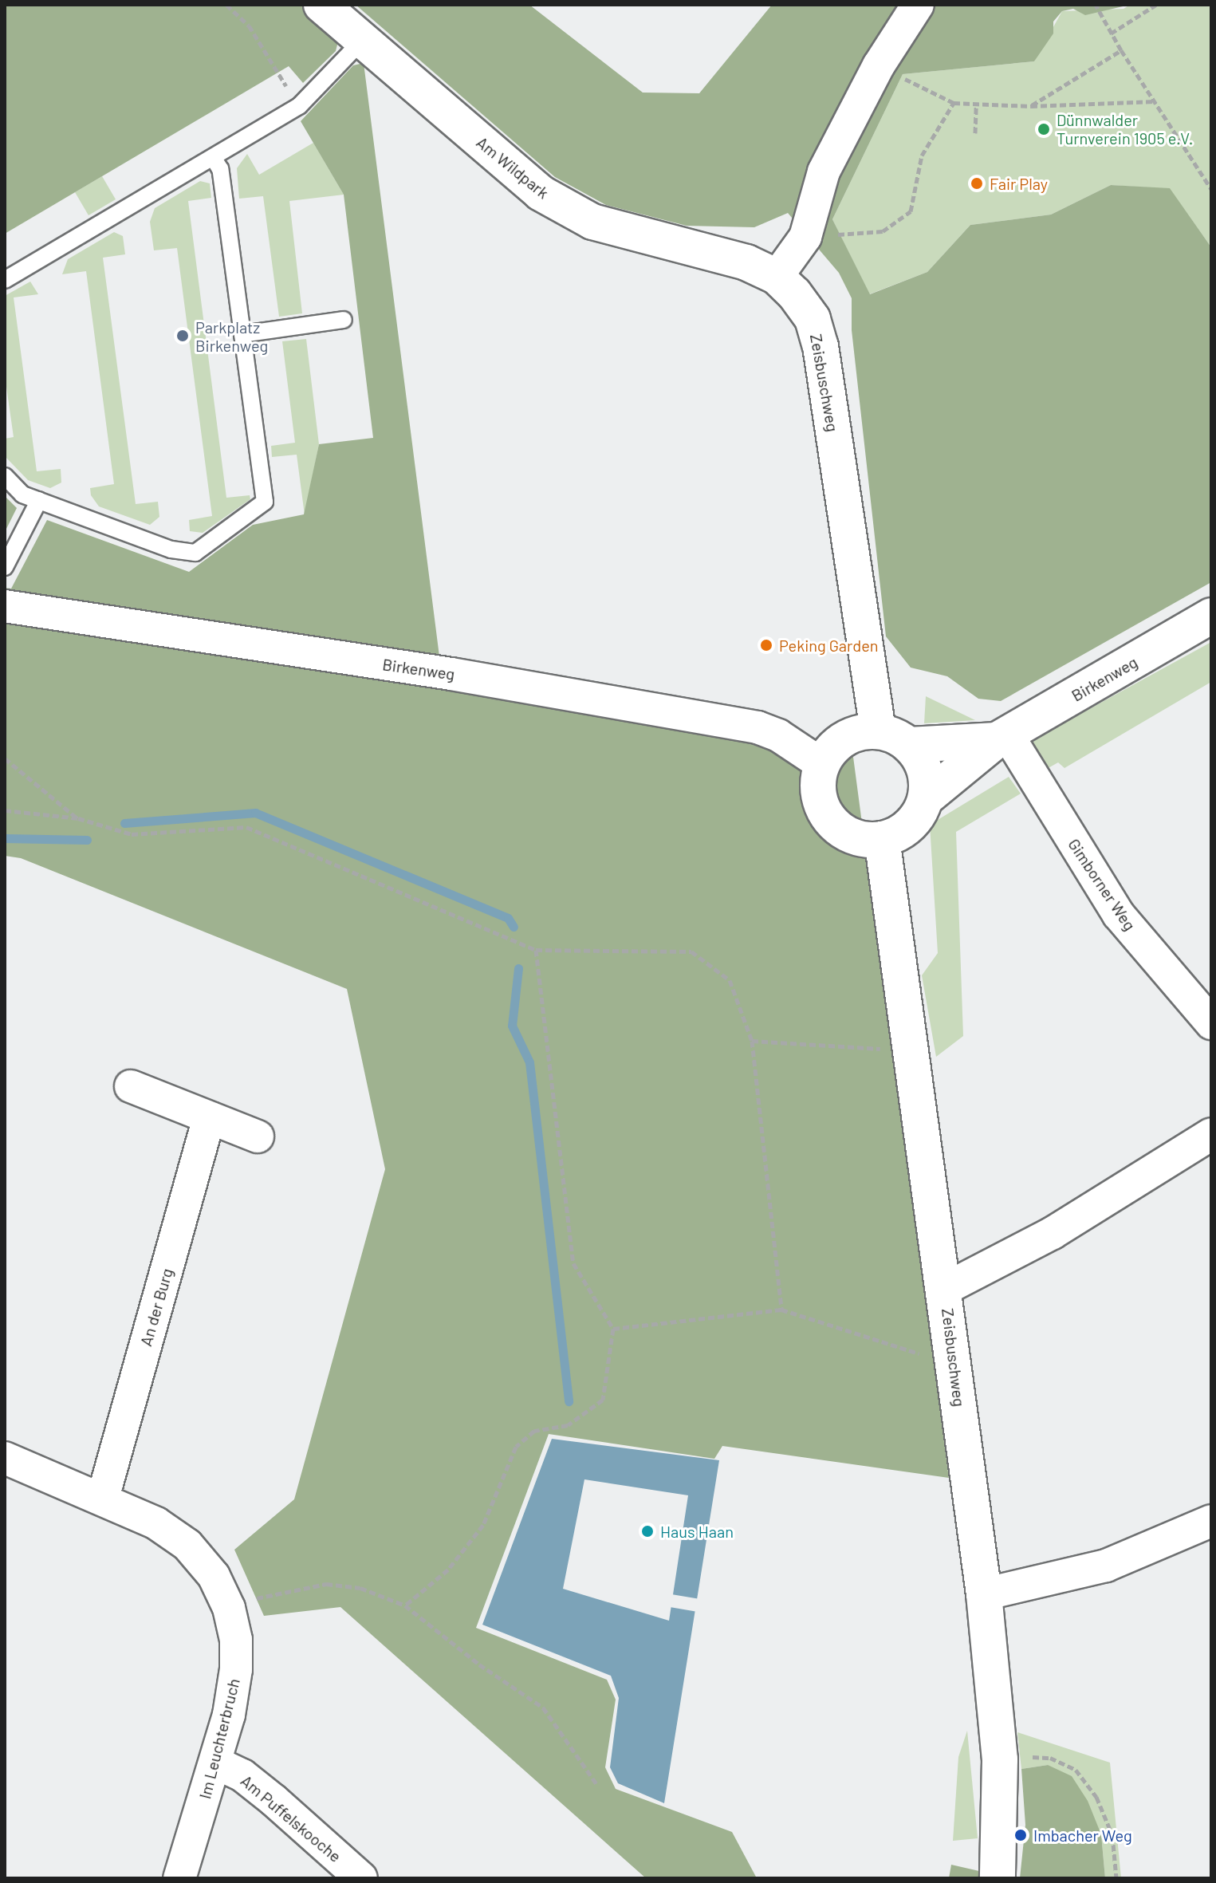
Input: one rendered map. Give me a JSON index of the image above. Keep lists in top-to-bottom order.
{
  "streets": {
    "street": [
      "Am Wildpark",
      "Zeisbuschweg",
      "Birkenweg",
      "Gimborner Weg",
      "An der Burg",
      "Im Leuchterbruch",
      "Am Puffelskooche"
    ]
  },
  "crossings": [
    ["Am Wildpark", "Zeisbuschweg"],
    ["Zeisbuschweg", "Birkenweg"],
    ["Birkenweg", "Gimborner Weg"],
    ["An der Burg", "Im Leuchterbruch"],
    ["Im Leuchterbruch", "Am Puffelskooche"]
  ],
  "places": [
    "Dünnwalder Turnverein 1905 e.V.",
    "Fair Play",
    "Parkplatz Birkenweg",
    "Peking Garden",
    "Haus Haan",
    "Imbacher Weg"
  ]
}
